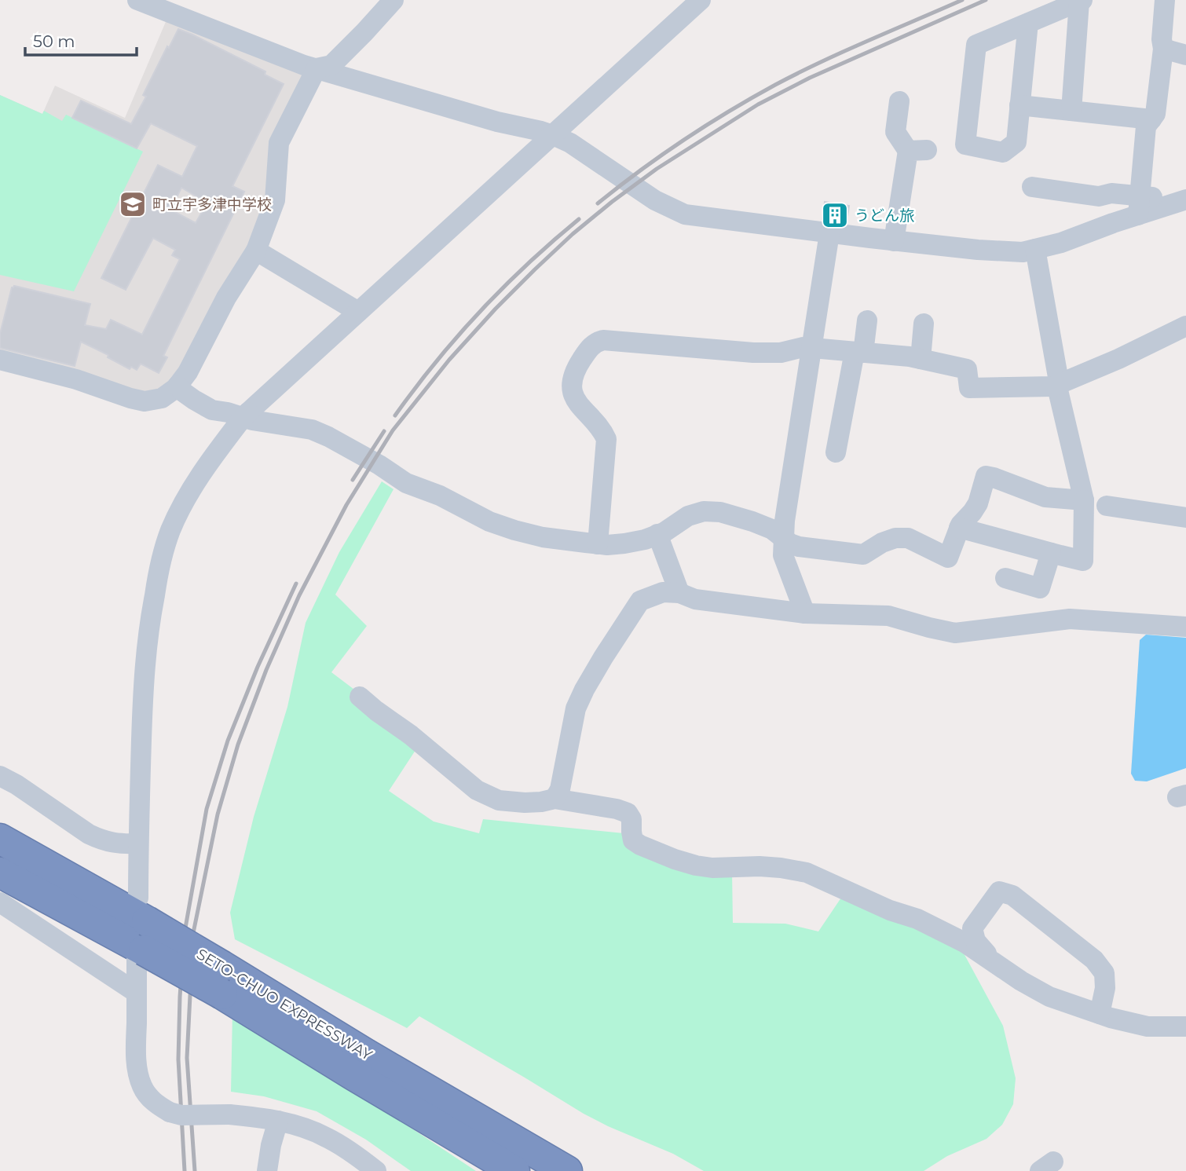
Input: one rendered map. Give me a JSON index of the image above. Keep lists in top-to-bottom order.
{
  "streets": {
    "highway": ["SETO-CHUO EXPRESSWAY"]
  },
  "places": {
    "school or university": ["町立宇多津中学校"],
    "building": ["うどん旅"]
  },
  "scale_bar": "50 m"
}
